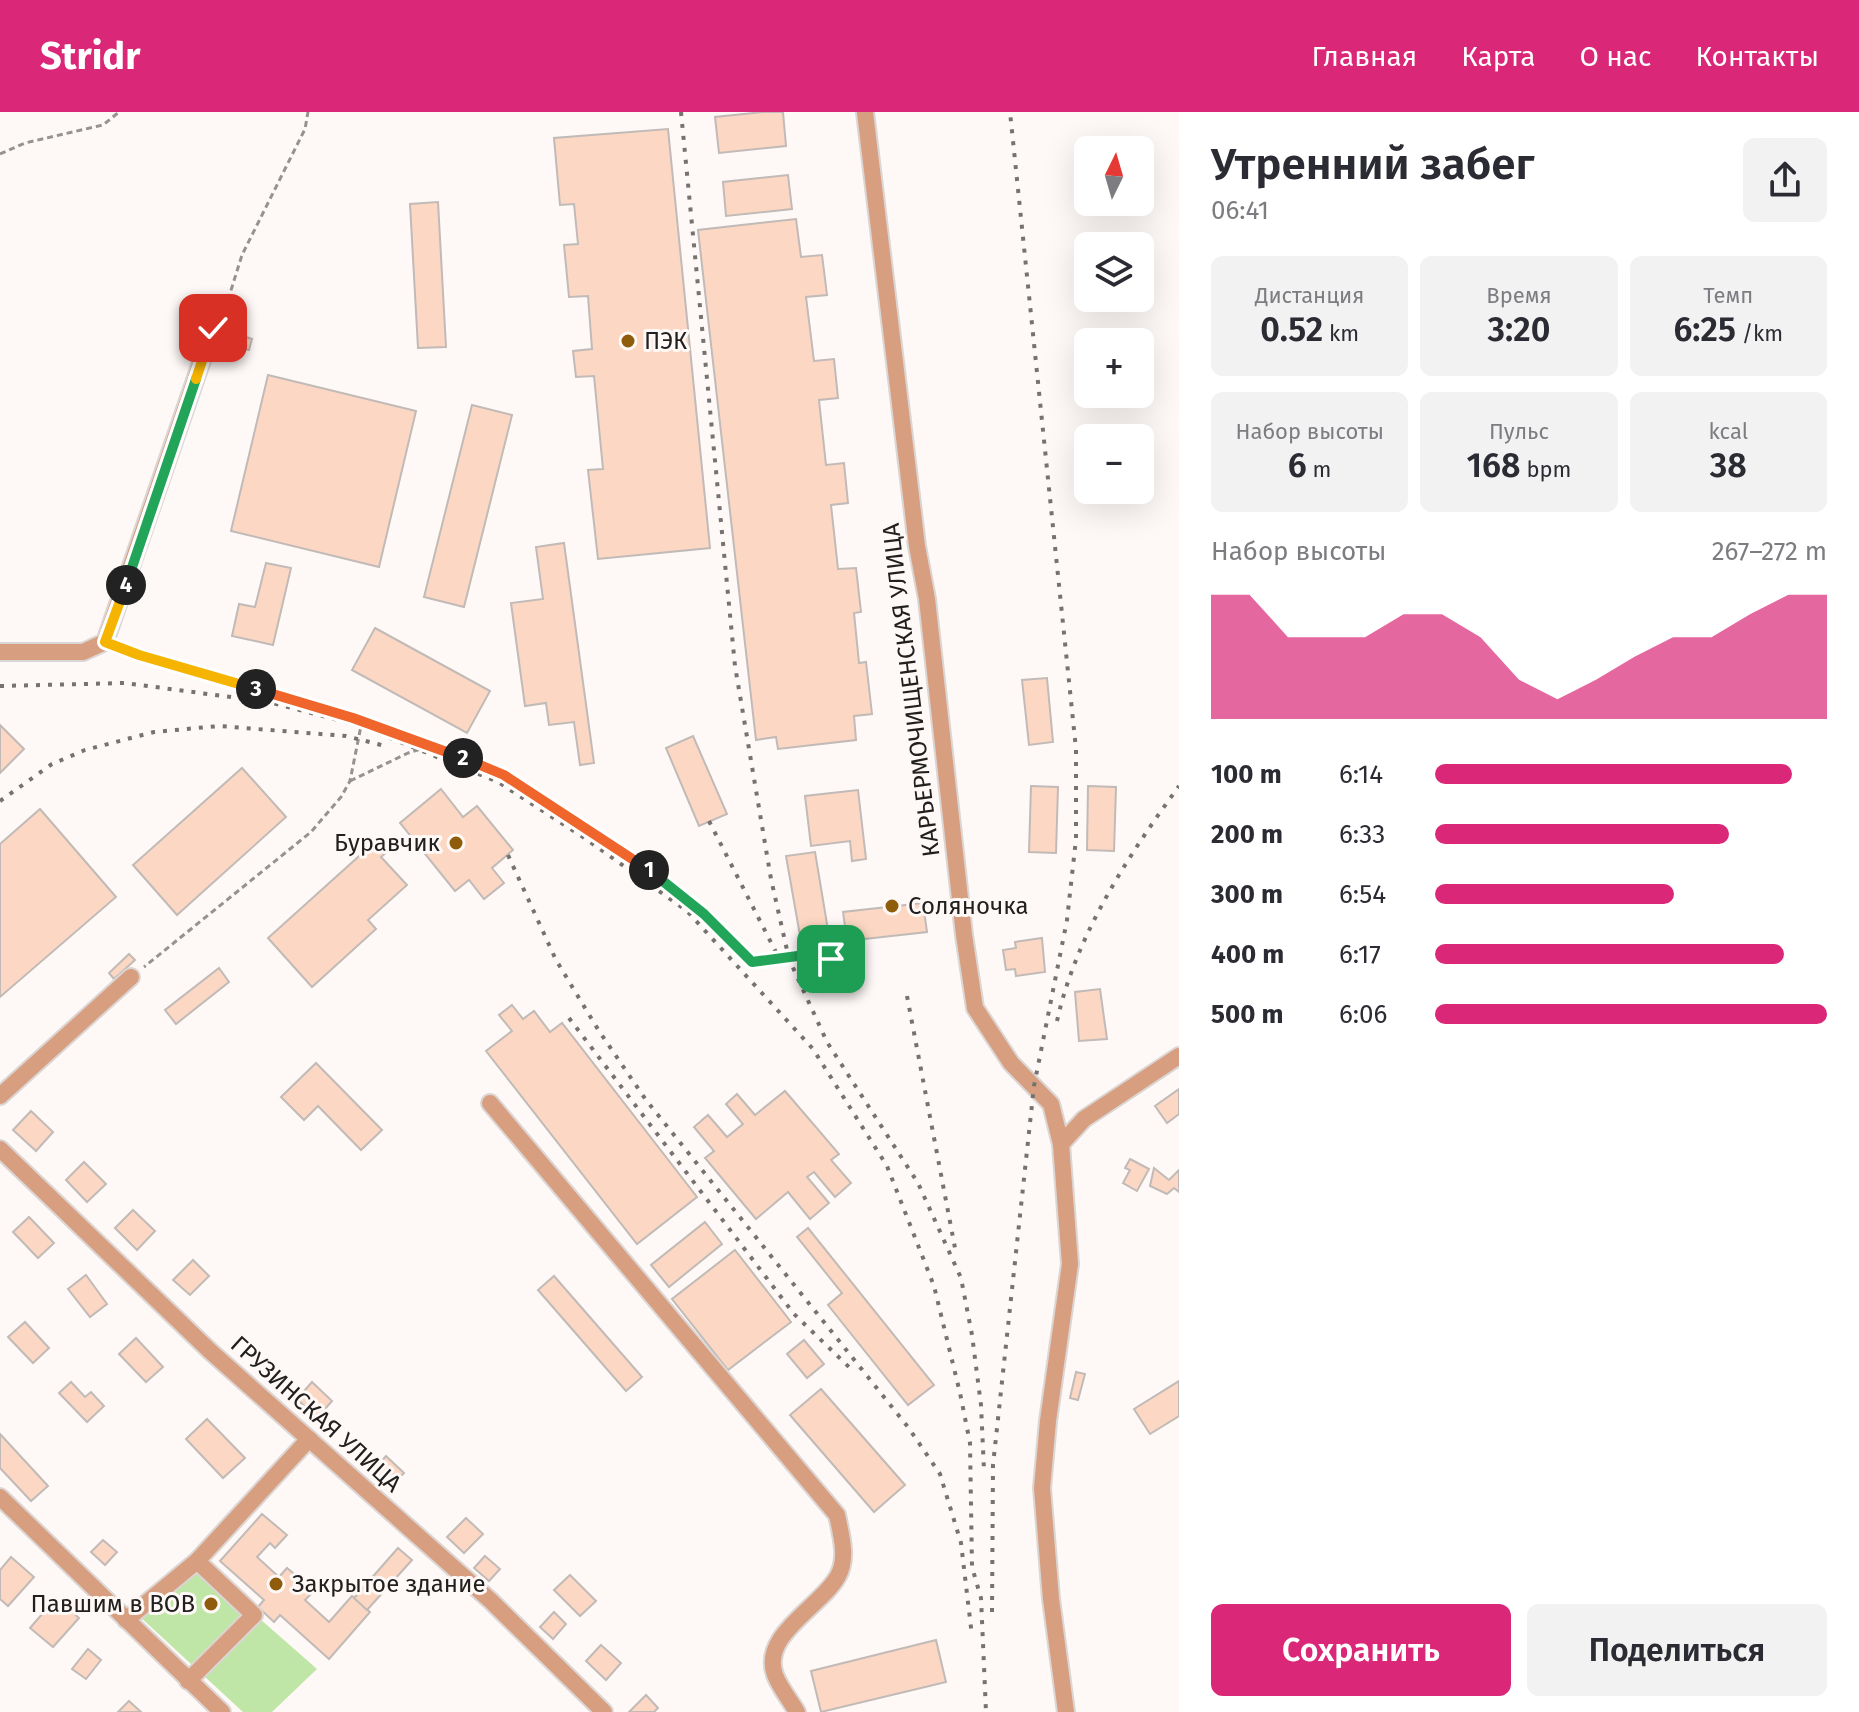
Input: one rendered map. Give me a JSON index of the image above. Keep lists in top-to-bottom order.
{
  "streets": {
    "street": ["КАРЬЕРМОЧИЩЕНСКАЯ УЛИЦА", "ГРУЗИНСКАЯ УЛИЦА"]
  },
  "places": [
    "ПЭК",
    "Буравчик",
    "Соляночка",
    "Закрытое здание",
    "Павшим в ВОВ"
  ],
  "north": "top",
  "page": {
    "header": "Stridr",
    "nav": [
      "Главная",
      "Карта",
      "О нас",
      "Контакты"
    ],
    "heading": ["Утренний забег", "06:41"],
    "map_buttons": ["+", "−"],
    "stats": [
      ["Дистанция", "0.52 km"],
      ["Время", "3:20"],
      ["Темп", "6:25 /km"],
      ["Набор высоты", "6 m"],
      ["Пульс", "168 bpm"],
      ["kcal", "38"]
    ],
    "chart": ["Набор высоты", "267–272 m"],
    "pins": [
      "4",
      "3",
      "2",
      "1"
    ],
    "list": [
      {
        "name": "100 m",
        "note": "6:14"
      },
      {
        "name": "200 m",
        "note": "6:33"
      },
      {
        "name": "300 m",
        "note": "6:54"
      },
      {
        "name": "400 m",
        "note": "6:17"
      },
      {
        "name": "500 m",
        "note": "6:06"
      }
    ],
    "buttons": ["Сохранить", "Поделиться"]
  }
}
